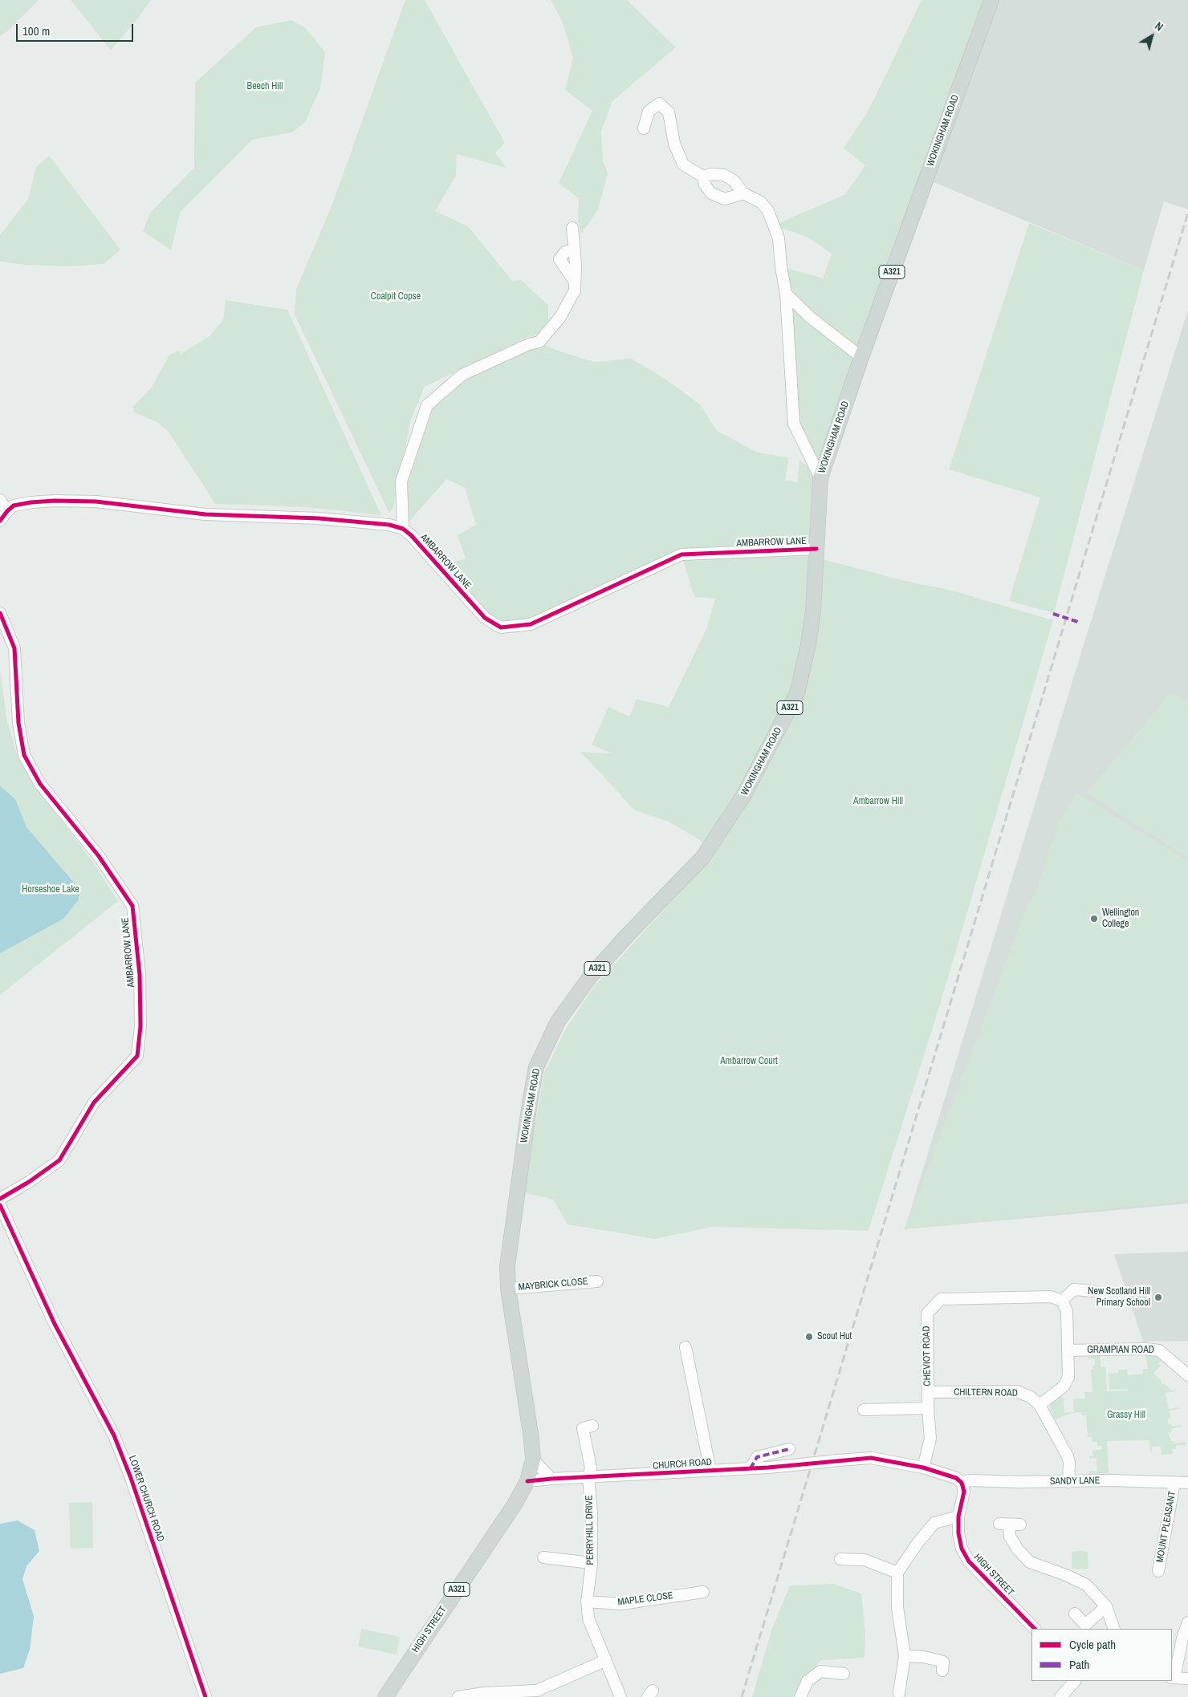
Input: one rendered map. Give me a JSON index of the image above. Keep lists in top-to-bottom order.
{
  "streets": {
    "main road": ["WOKINGHAM ROAD", "A321", "HIGH STREET"],
    "street": [
      "AMBARROW LANE",
      "MAYBRICK CLOSE",
      "GRAMPIAN ROAD",
      "CHEVIOT ROAD",
      "CHILTERN ROAD",
      "CHURCH ROAD",
      "SANDY LANE",
      "LOWER CHURCH ROAD",
      "MOUNT PLEASANT",
      "PERRYHILL DRIVE",
      "MAPLE CLOSE"
    ]
  },
  "crossings": [
    ["WOKINGHAM ROAD", "AMBARROW LANE"],
    ["WOKINGHAM ROAD", "MAYBRICK CLOSE"],
    ["WOKINGHAM ROAD", "CHURCH ROAD"],
    ["WOKINGHAM ROAD", "HIGH STREET"],
    ["CHEVIOT ROAD", "CHILTERN ROAD"],
    ["CHEVIOT ROAD", "CHURCH ROAD"],
    ["CHURCH ROAD", "PERRYHILL DRIVE"],
    ["CHURCH ROAD", "HIGH STREET"],
    ["SANDY LANE", "MOUNT PLEASANT"],
    ["SANDY LANE", "HIGH STREET"],
    ["PERRYHILL DRIVE", "MAPLE CLOSE"]
  ],
  "parks": [
    "Beech Hill",
    "Coalpit Copse",
    "Ambarrow Hill",
    "Horseshoe Lake",
    "Ambarrow Court",
    "Grassy Hill"
  ],
  "places": ["Wellington College", "New Scotland Hill Primary School", "Scout Hut"],
  "legend": ["Cycle path", "Path"],
  "scale_bar": "100 m",
  "north": "top right"
}
